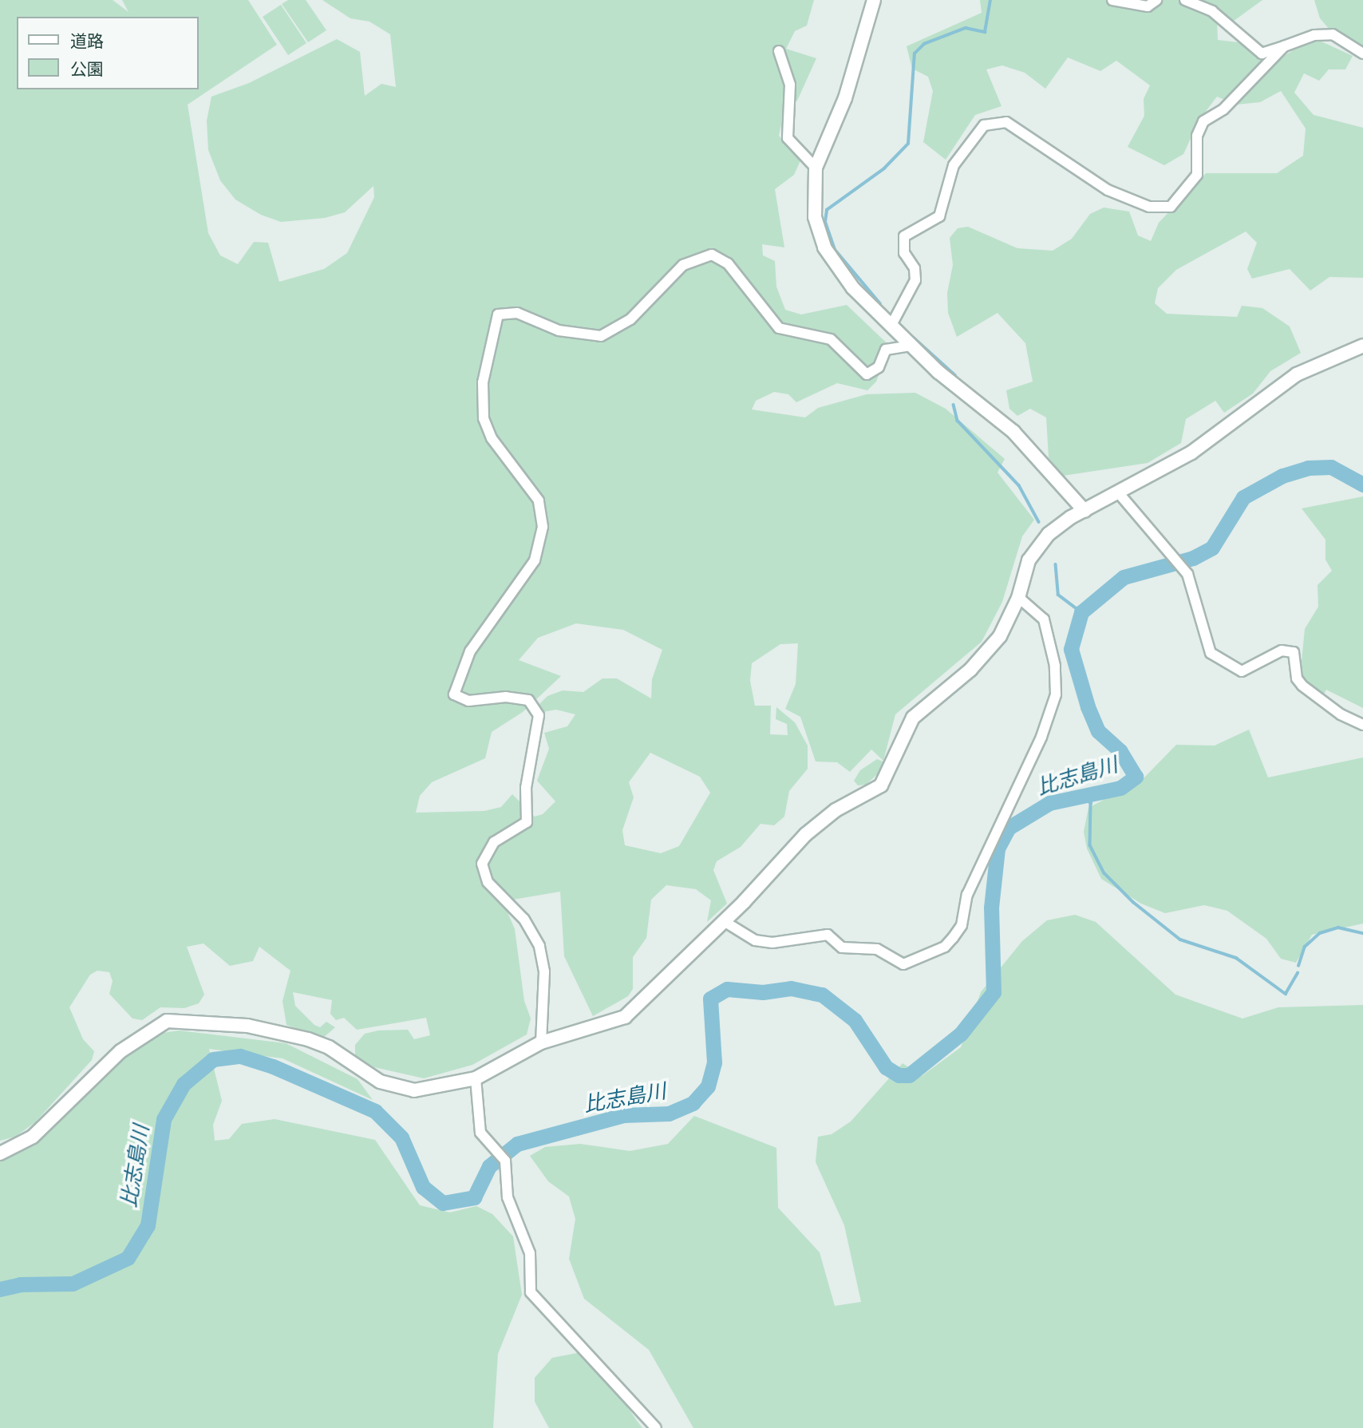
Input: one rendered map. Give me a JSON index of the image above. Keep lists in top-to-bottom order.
{
  "water": ["比志島川"],
  "legend": ["道路", "公園"]
}
